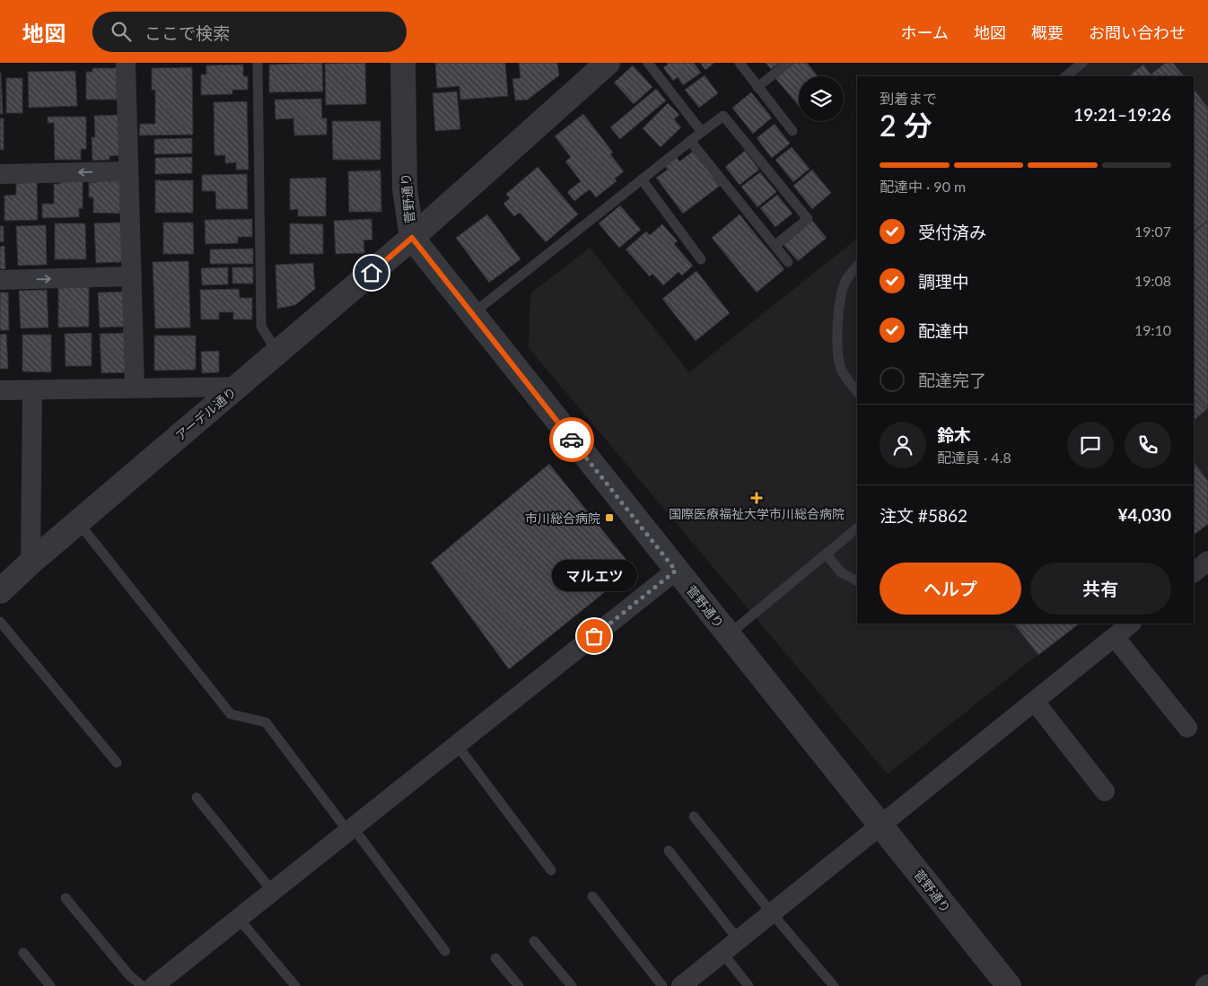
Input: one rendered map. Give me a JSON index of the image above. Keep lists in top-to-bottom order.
{
  "streets": {
    "street": ["菅野通り", "アーデル通り"]
  },
  "crossings": [
    ["菅野通り", "アーデル通り"]
  ],
  "places": {
    "health": ["国際医療福祉大学市川総合病院"],
    "transit": ["市川総合病院"],
    "other": ["マルエツ"]
  },
  "page": {
    "header": "地図",
    "search": "ここで検索",
    "nav": [
      "ホーム",
      "地図",
      "概要",
      "お問い合わせ"
    ],
    "heading": ["2 分", "到着まで", "19:21–19:26"],
    "panel": [
      "鈴木",
      "配達員 · 4.8",
      "注文 #5862",
      "¥4,030"
    ],
    "bar": "配達中 · 90 m",
    "list": [
      ["受付済み", "19:07"],
      ["調理中", "19:08"],
      ["配達中", "19:10"],
      "配達完了"
    ],
    "buttons": ["ヘルプ", "共有"],
    "bubble": "マルエツ"
  }
}
